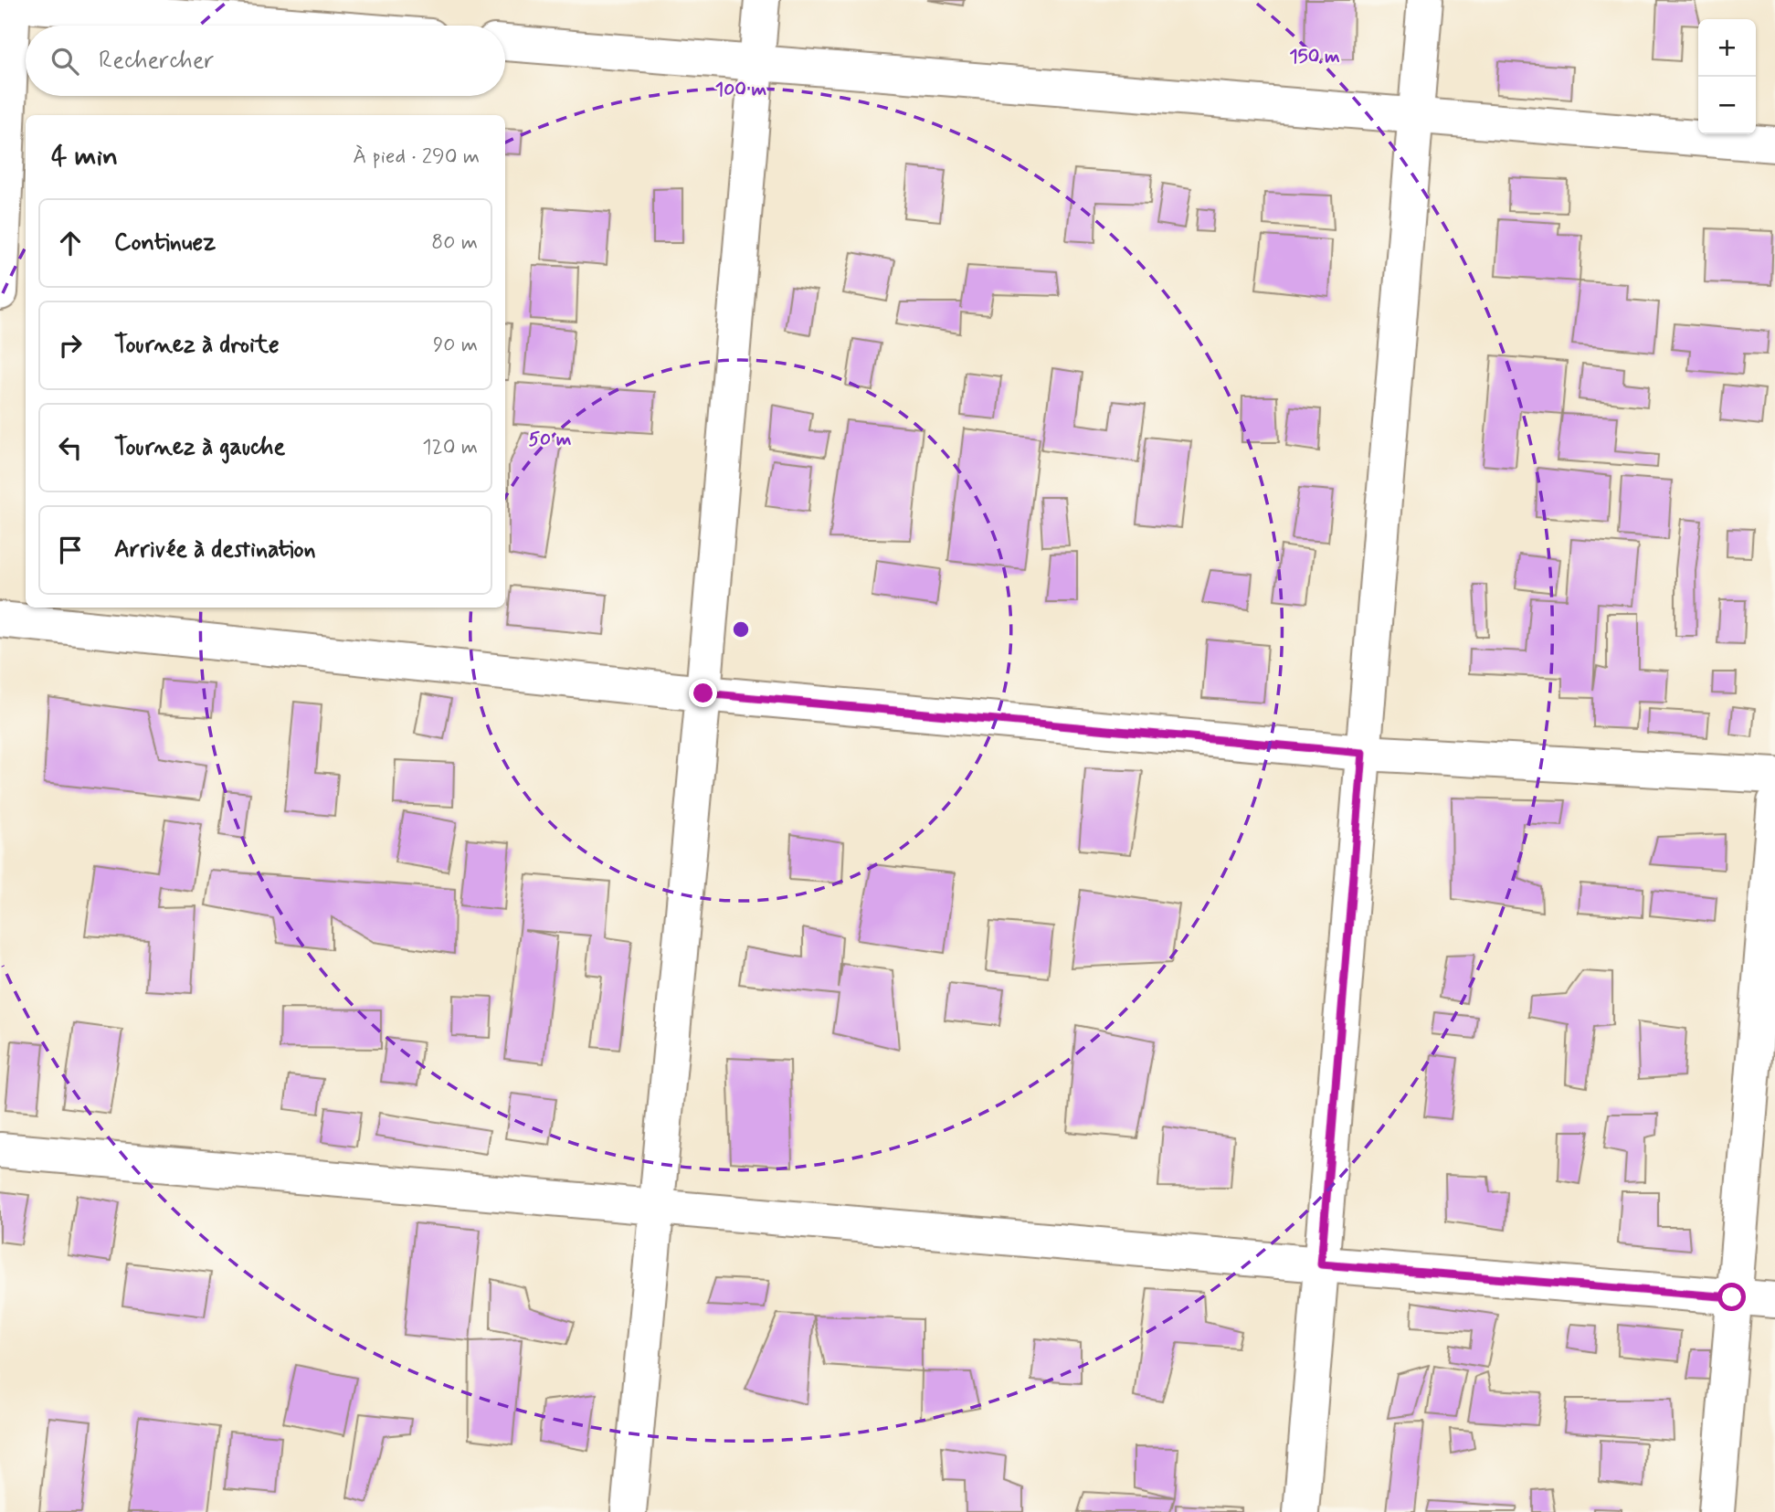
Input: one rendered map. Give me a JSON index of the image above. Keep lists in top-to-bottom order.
{
  "page": {
    "map_buttons": ["+", "−"],
    "search": "Rechercher",
    "heading": ["4 min", "À pied · 290 m"],
    "list": [
      ["Continuez", "80 m"],
      ["Tournez à droite", "90 m"],
      ["Tournez à gauche", "120 m"],
      "Arrivée à destination"
    ]
  },
  "rings": ["150 m", "100 m", "50 m"]
}
